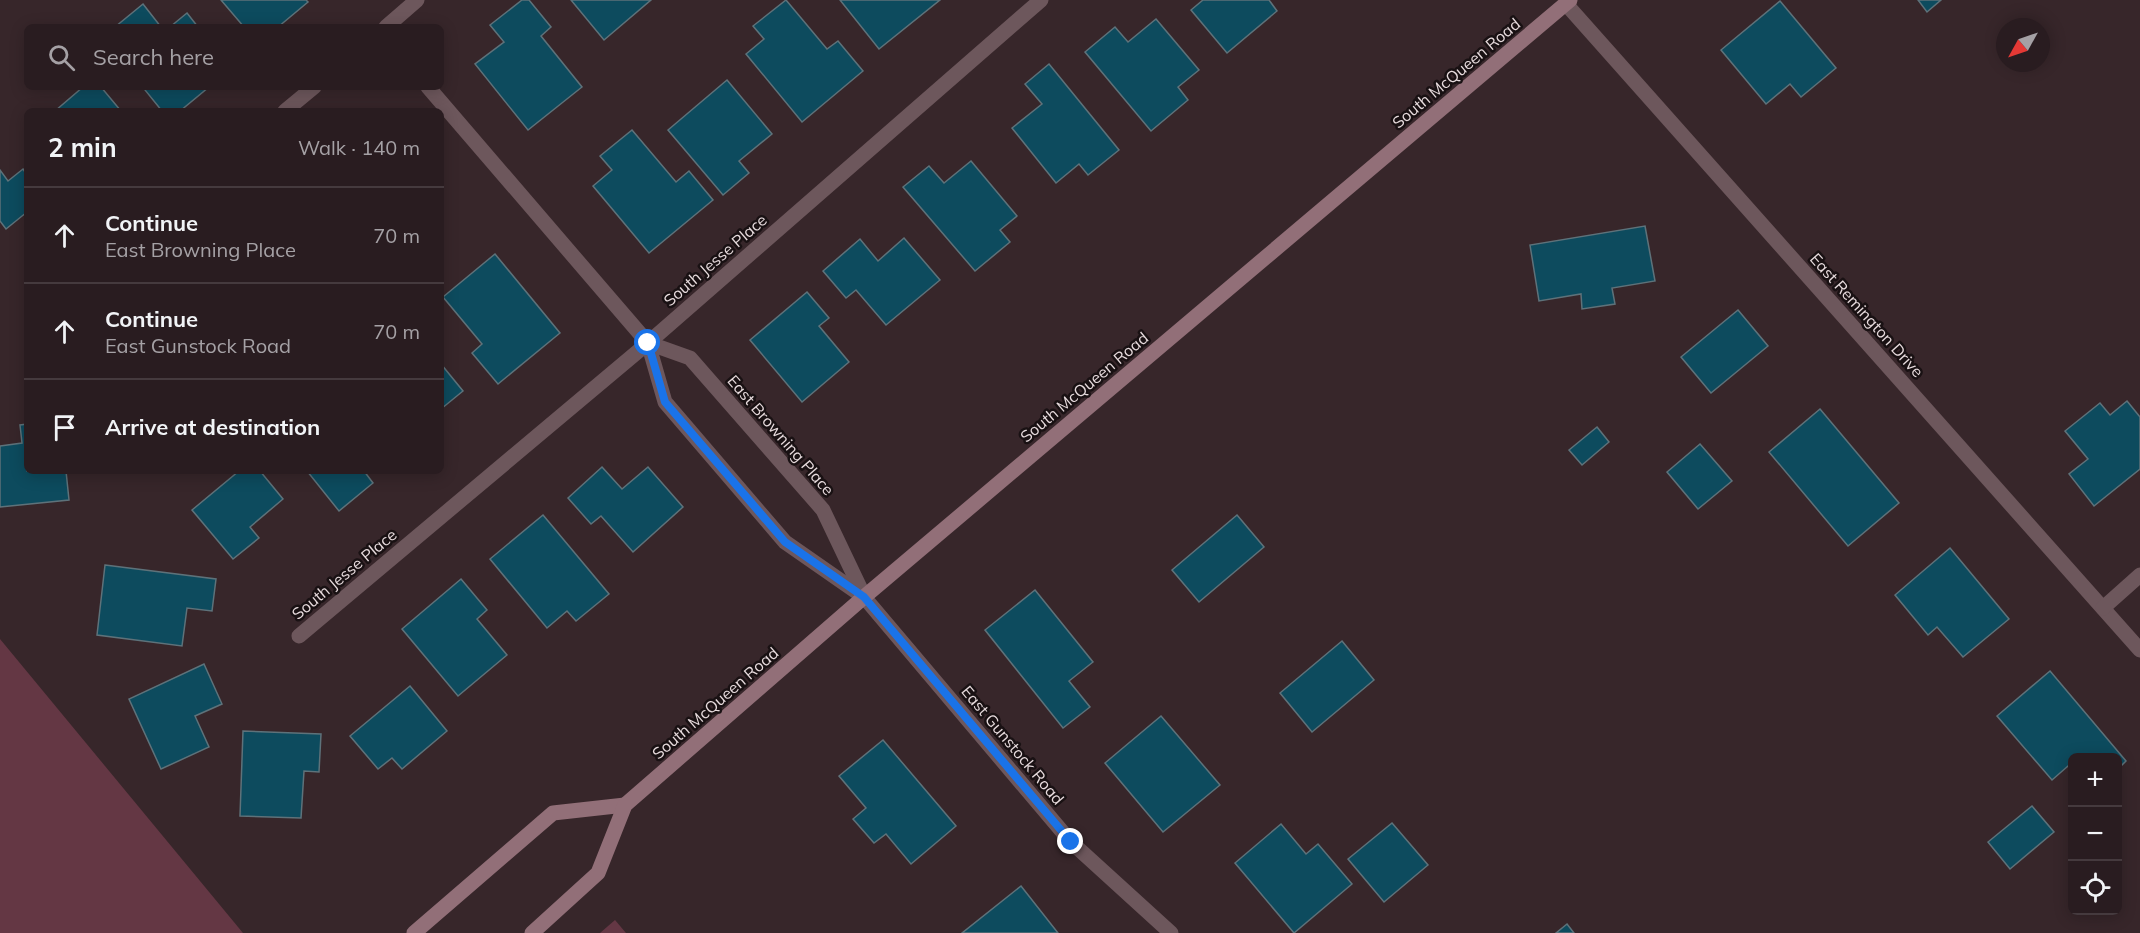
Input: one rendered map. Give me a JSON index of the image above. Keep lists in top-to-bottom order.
{
  "streets": {
    "main road": ["South McQueen Road"],
    "street": [
      "South Jesse Place",
      "East Remington Drive",
      "East Browning Place",
      "East Gunstock Road"
    ]
  },
  "crossings": [
    ["South McQueen Road", "East Remington Drive"],
    ["South McQueen Road", "East Browning Place"],
    ["South McQueen Road", "East Gunstock Road"],
    ["South Jesse Place", "East Browning Place"],
    ["East Browning Place", "East Gunstock Road"]
  ],
  "north": "bottom left",
  "page": {
    "search": "Search here",
    "heading": ["2 min", "Walk · 140 m"],
    "list": [
      ["Continue", "East Browning Place", "70 m"],
      ["Continue", "East Gunstock Road", "70 m"],
      "Arrive at destination"
    ],
    "map_buttons": ["+", "−"]
  }
}
